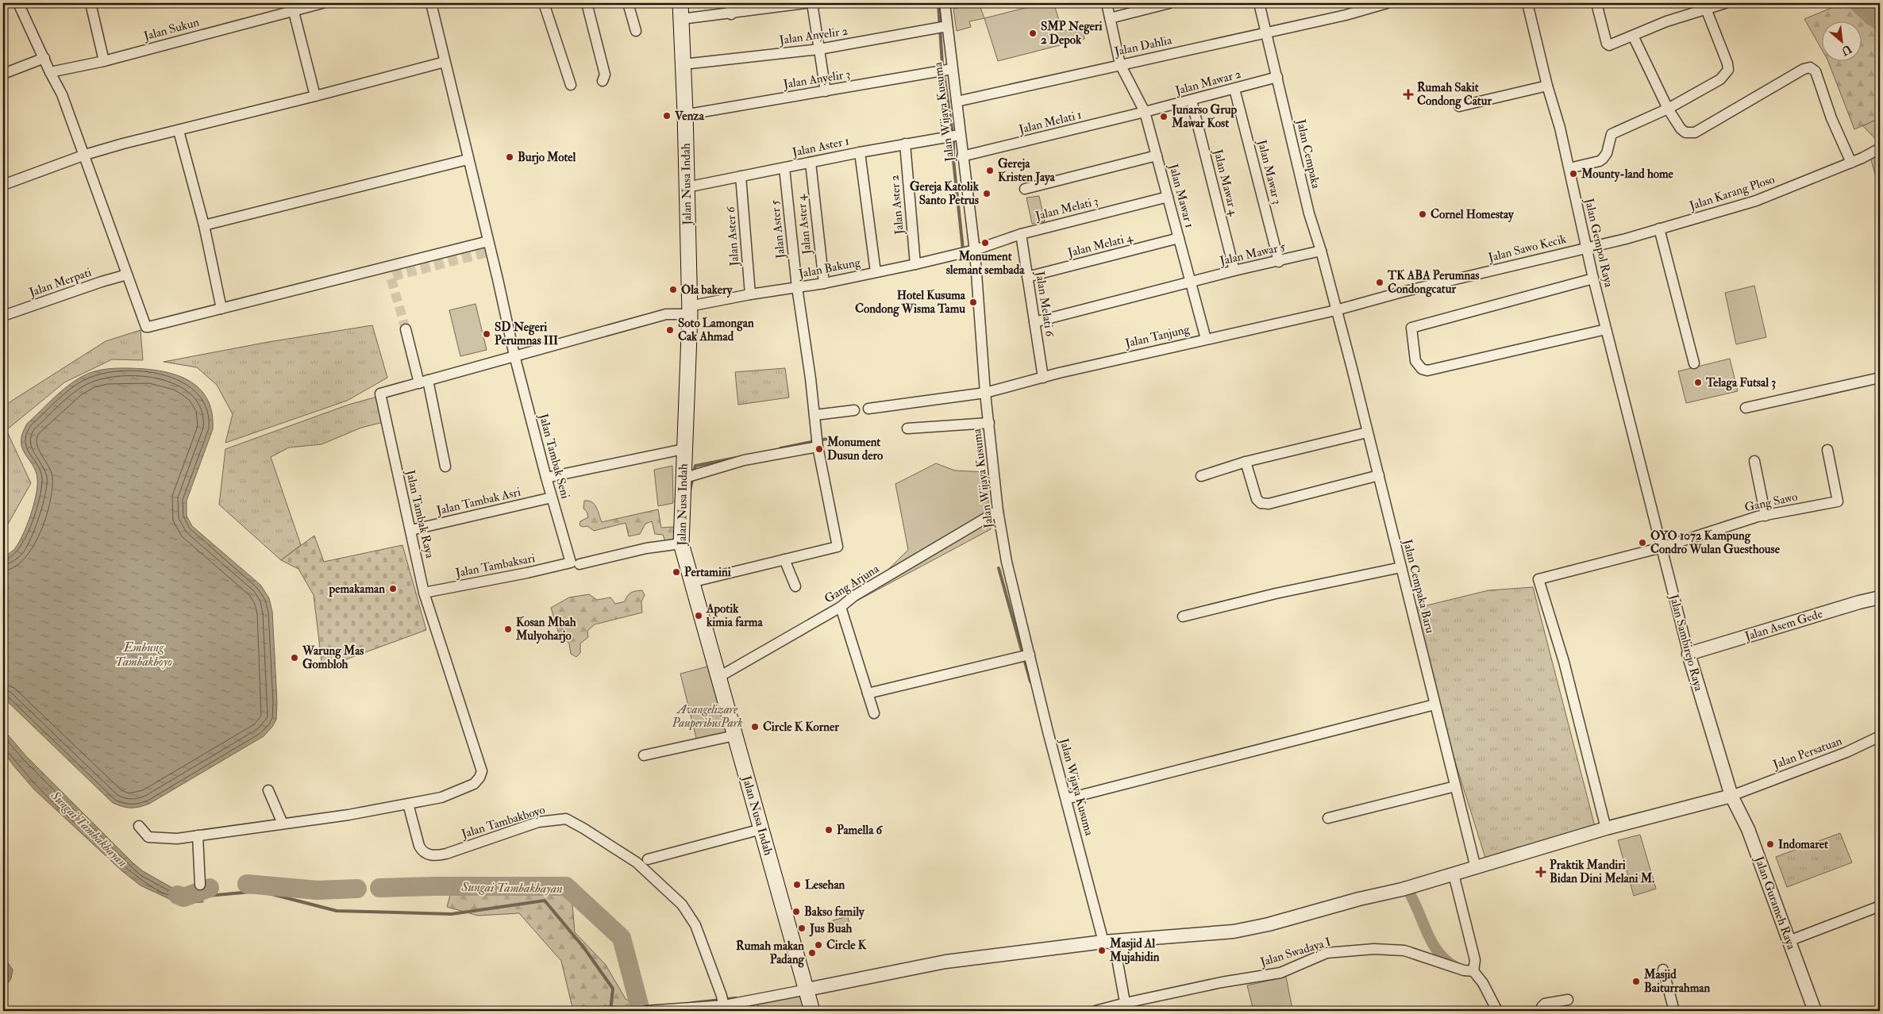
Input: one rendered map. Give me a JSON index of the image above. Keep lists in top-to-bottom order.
{
  "streets": {
    "main road": ["Jalan Nusa Indah"],
    "street": [
      "Jalan Sukun",
      "Jalan Anyelir 2",
      "Jalan Dahlia",
      "Jalan Anyelir 3",
      "Jalan Mawar 2",
      "Jalan Wijaya Kusuma",
      "Jalan Melati 1",
      "Jalan Aster 1",
      "Jalan Cempaka",
      "Jalan Mawar 3",
      "Jalan Mawar 4",
      "Jalan Karang Ploso",
      "Jalan Mawar 1",
      "Jalan Aster 2",
      "Jalan Melati 3",
      "Jalan Aster 4",
      "Jalan Aster 5",
      "Jalan Aster 6",
      "Jalan Gempol Raya",
      "Jalan Melati 4",
      "Jalan Sawo Kecik",
      "Jalan Mawar 5",
      "Jalan Bakung",
      "Jalan Merpati",
      "Jalan Melati 6",
      "Jalan Tanjung",
      "Jalan Tambak Seni",
      "Jalan Tambak Asri",
      "Gang Sawo",
      "Jalan Tambak Raya",
      "Jalan Tambaksari",
      "Gang Arjuna",
      "Jalan Cempaka Baru",
      "Jalan Asem Gede",
      "Jalan Sambirejo Raya",
      "Jalan Persatuan",
      "Jalan Tambakboyo",
      "Jalan Gurameh Raya",
      "Jalan Swadaya I"
    ]
  },
  "crossings": [
    ["Jalan Anyelir 2", "Jalan Wijaya Kusuma"],
    ["Jalan Anyelir 2", "Jalan Nusa Indah"],
    ["Jalan Dahlia", "Jalan Wijaya Kusuma"],
    ["Jalan Dahlia", "Jalan Cempaka"],
    ["Jalan Dahlia", "Jalan Mawar 1"],
    ["Jalan Anyelir 3", "Jalan Wijaya Kusuma"],
    ["Jalan Anyelir 3", "Jalan Nusa Indah"],
    ["Jalan Mawar 2", "Jalan Melati 1"],
    ["Jalan Mawar 2", "Jalan Cempaka"],
    ["Jalan Mawar 2", "Jalan Mawar 3"],
    ["Jalan Mawar 2", "Jalan Mawar 4"],
    ["Jalan Mawar 2", "Jalan Mawar 1"],
    ["Jalan Wijaya Kusuma", "Jalan Melati 1"],
    ["Jalan Wijaya Kusuma", "Jalan Aster 1"],
    ["Jalan Wijaya Kusuma", "Jalan Melati 3"],
    ["Jalan Wijaya Kusuma", "Jalan Bakung"],
    ["Jalan Wijaya Kusuma", "Jalan Tanjung"],
    ["Jalan Wijaya Kusuma", "Gang Arjuna"],
    ["Jalan Wijaya Kusuma", "Jalan Swadaya I"],
    ["Jalan Melati 1", "Jalan Mawar 1"],
    ["Jalan Aster 1", "Jalan Nusa Indah"],
    ["Jalan Aster 1", "Jalan Aster 2"],
    ["Jalan Aster 1", "Jalan Aster 4"],
    ["Jalan Aster 1", "Jalan Aster 5"],
    ["Jalan Aster 1", "Jalan Aster 6"],
    ["Jalan Cempaka", "Jalan Sawo Kecik"],
    ["Jalan Cempaka", "Jalan Mawar 5"],
    ["Jalan Cempaka", "Jalan Tanjung"],
    ["Jalan Cempaka", "Jalan Cempaka Baru"],
    ["Jalan Mawar 3", "Jalan Mawar 5"],
    ["Jalan Mawar 4", "Jalan Mawar 5"],
    ["Jalan Nusa Indah", "Jalan Bakung"],
    ["Jalan Nusa Indah", "Jalan Tambaksari"],
    ["Jalan Nusa Indah", "Gang Arjuna"],
    ["Jalan Karang Ploso", "Jalan Gempol Raya"],
    ["Jalan Karang Ploso", "Jalan Sawo Kecik"],
    ["Jalan Mawar 1", "Jalan Melati 3"],
    ["Jalan Mawar 1", "Jalan Melati 4"],
    ["Jalan Mawar 1", "Jalan Mawar 5"],
    ["Jalan Mawar 1", "Jalan Tanjung"],
    ["Jalan Aster 2", "Jalan Bakung"],
    ["Jalan Melati 3", "Jalan Bakung"],
    ["Jalan Melati 3", "Jalan Melati 6"],
    ["Jalan Aster 4", "Jalan Bakung"],
    ["Jalan Aster 5", "Jalan Bakung"],
    ["Jalan Aster 6", "Jalan Bakung"],
    ["Jalan Gempol Raya", "Jalan Sawo Kecik"],
    ["Jalan Gempol Raya", "Jalan Sambirejo Raya"],
    ["Jalan Melati 4", "Jalan Melati 6"],
    ["Jalan Sawo Kecik", "Jalan Tanjung"],
    ["Jalan Sawo Kecik", "Jalan Cempaka Baru"],
    ["Jalan Mawar 5", "Jalan Melati 6"],
    ["Jalan Bakung", "Jalan Tambak Seni"],
    ["Jalan Bakung", "Jalan Tambak Raya"],
    ["Jalan Melati 6", "Jalan Tanjung"],
    ["Jalan Tanjung", "Jalan Cempaka Baru"],
    ["Jalan Tambak Seni", "Jalan Tambak Asri"],
    ["Jalan Tambak Seni", "Jalan Tambak Raya"],
    ["Jalan Tambak Seni", "Jalan Tambaksari"],
    ["Jalan Tambak Asri", "Jalan Tambak Raya"],
    ["Gang Sawo", "Jalan Sambirejo Raya"],
    ["Jalan Tambak Raya", "Jalan Tambaksari"],
    ["Jalan Tambak Raya", "Jalan Tambakboyo"],
    ["Jalan Asem Gede", "Jalan Sambirejo Raya"],
    ["Jalan Sambirejo Raya", "Jalan Persatuan"],
    ["Jalan Sambirejo Raya", "Jalan Gurameh Raya"],
    ["Jalan Persatuan", "Jalan Gurameh Raya"]
  ],
  "water": ["Embung Tambakboyo", "Sungai Tambakbayan"],
  "parks": ["Avangelizare PauperibusPark"],
  "places": {
    "other": [
      "SMP Negeri 2 Depok",
      "Venza",
      "Junarso Grup Mawar Kost",
      "Burjo Motel",
      "Gereja Kristen Jaya",
      "Mounty-land home",
      "Gereja Katolik Santo Petrus",
      "Cornel Homestay",
      "Monument slemant sembada",
      "TK ABA Perumnas Condongcatur",
      "Ola bakery",
      "Hotel Kusuma Condong Wisma Tamu",
      "Soto Lamongan Cak Ahmad",
      "SD Negeri Perumnas III",
      "Telaga Futsal 3",
      "Monument Dusun dero",
      "OYO 1072 Kampung Condro Wulan Guesthouse",
      "Pertamini",
      "pemakaman",
      "Apotik kimia farma",
      "Kosan Mbah Mulyoharjo",
      "Warung Mas Gombloh",
      "Circle K Korner",
      "Pamella 6",
      "Indomaret",
      "Lesehan",
      "Bakso family",
      "Jus Buah",
      "Circle K",
      "Masjid Al Mujahidin",
      "Rumah makan Padang",
      "Masjid Baiturrahman"
    ],
    "health": ["Rumah Sakit Condong Catur", "Praktik Mandiri Bidan Dini Melani M."]
  },
  "north": "bottom right"
}
